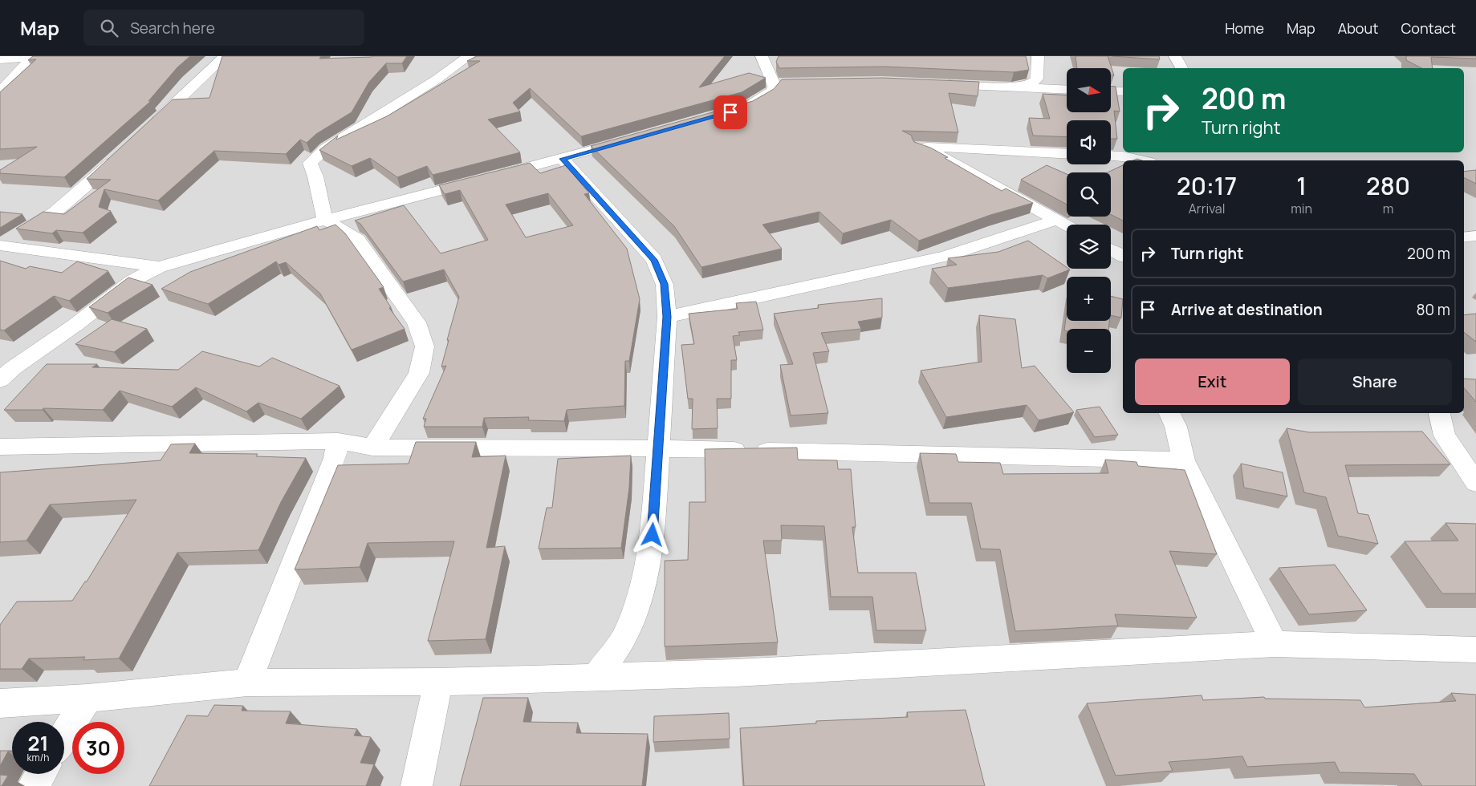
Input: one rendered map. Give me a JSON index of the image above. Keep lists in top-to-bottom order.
{
  "north": "right",
  "page": {
    "header": "Map",
    "search": "Search here",
    "nav": [
      "Home",
      "Map",
      "About",
      "Contact"
    ],
    "map_buttons": ["+", "−"],
    "turn": ["200 m", "Turn right"],
    "eta": [
      "20:17",
      "Arrival",
      "1",
      "min",
      "280",
      "m"
    ],
    "list": [
      {
        "name": "Turn right",
        "value": "200 m"
      },
      {
        "name": "Arrive at destination",
        "value": "80 m"
      }
    ],
    "buttons": ["Exit", "Share"],
    "speed": "21 km/h",
    "limit": "30"
  }
}
